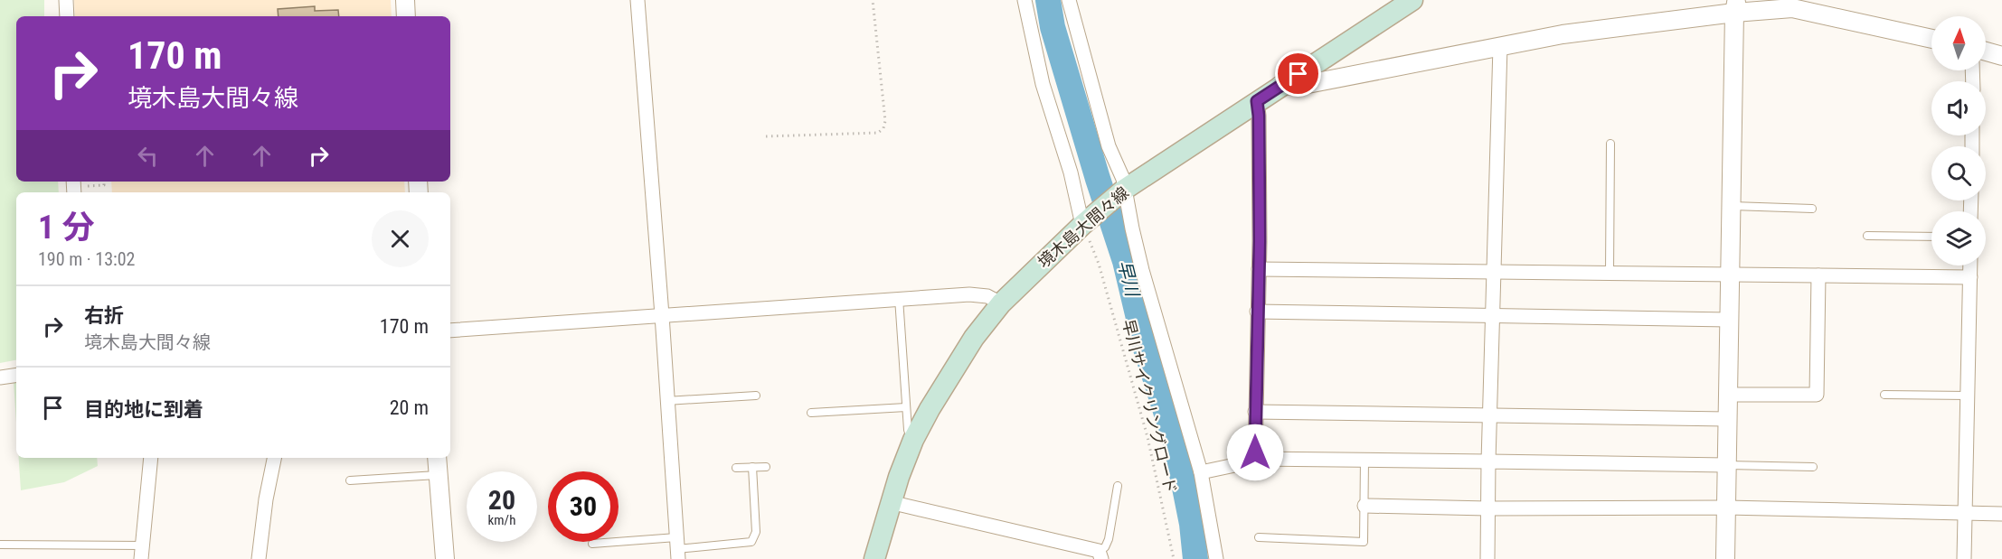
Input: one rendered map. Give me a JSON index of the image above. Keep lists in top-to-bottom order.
{
  "streets": {
    "main road": ["境木島大間々線"],
    "path": ["早川サイクリングロード"]
  },
  "crossings": [
    ["境木島大間々線", "早川サイクリングロード"]
  ],
  "water": ["早川"],
  "north": "top",
  "page": {
    "turn": ["170 m", "境木島大間々線"],
    "heading": ["1 分", "190 m · 13:02"],
    "list": [
      {
        "name": "右折",
        "note": "境木島大間々線",
        "value": "170 m"
      },
      {
        "name": "目的地に到着",
        "value": "20 m"
      }
    ],
    "speed": "20 km/h",
    "limit": "30"
  }
}
